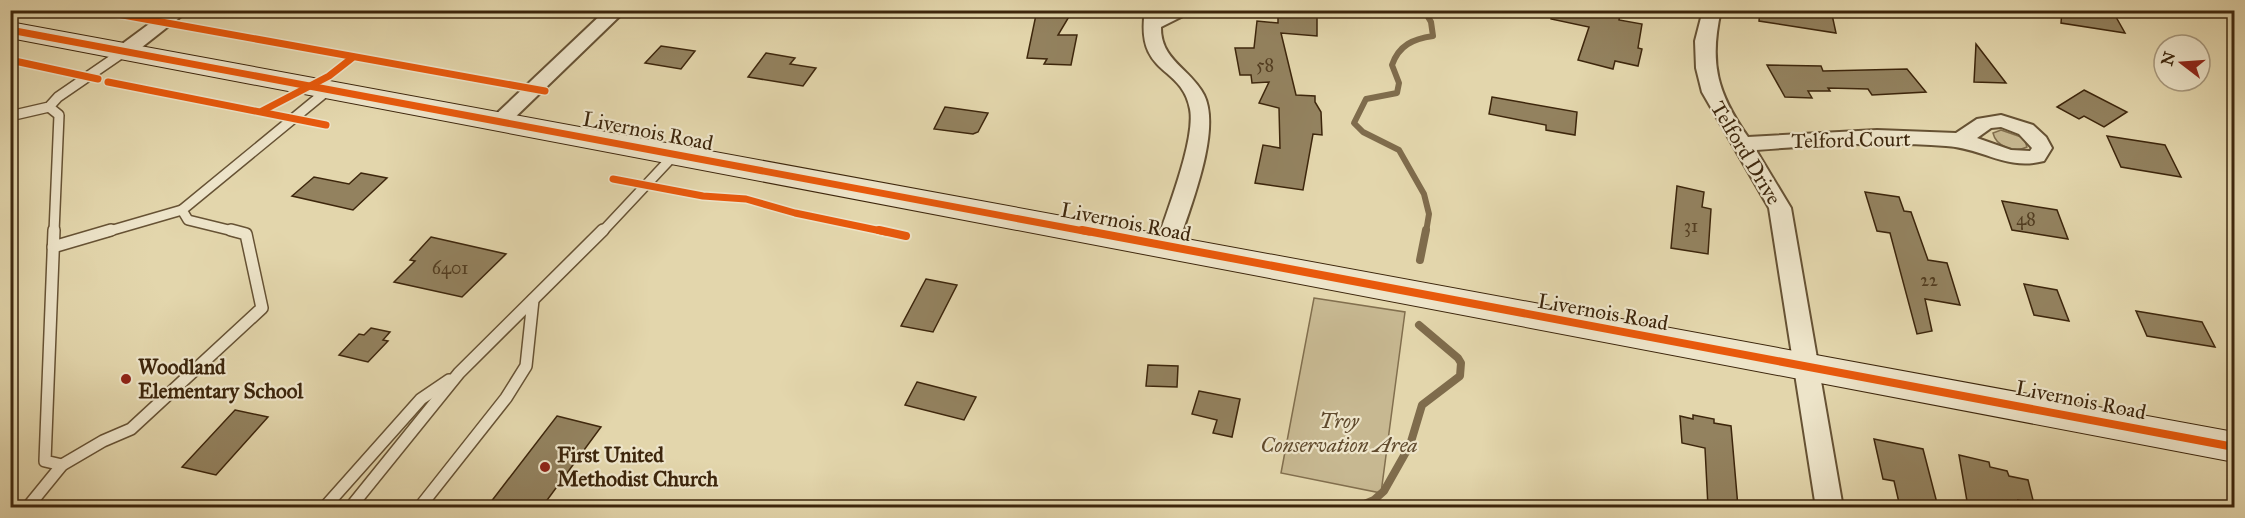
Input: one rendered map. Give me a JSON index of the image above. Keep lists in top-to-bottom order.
{
  "streets": {
    "street": ["Livernois Road", "Telford Court", "Telford Drive"]
  },
  "crossings": [
    ["Livernois Road", "Telford Drive"],
    ["Telford Court", "Telford Drive"]
  ],
  "parks": ["Troy Conservation Area"],
  "places": ["Woodland Elementary School", "First United Methodist Church"],
  "house_numbers": [
    "58",
    "48",
    "31",
    "6401",
    "22"
  ],
  "north": "left"
}
